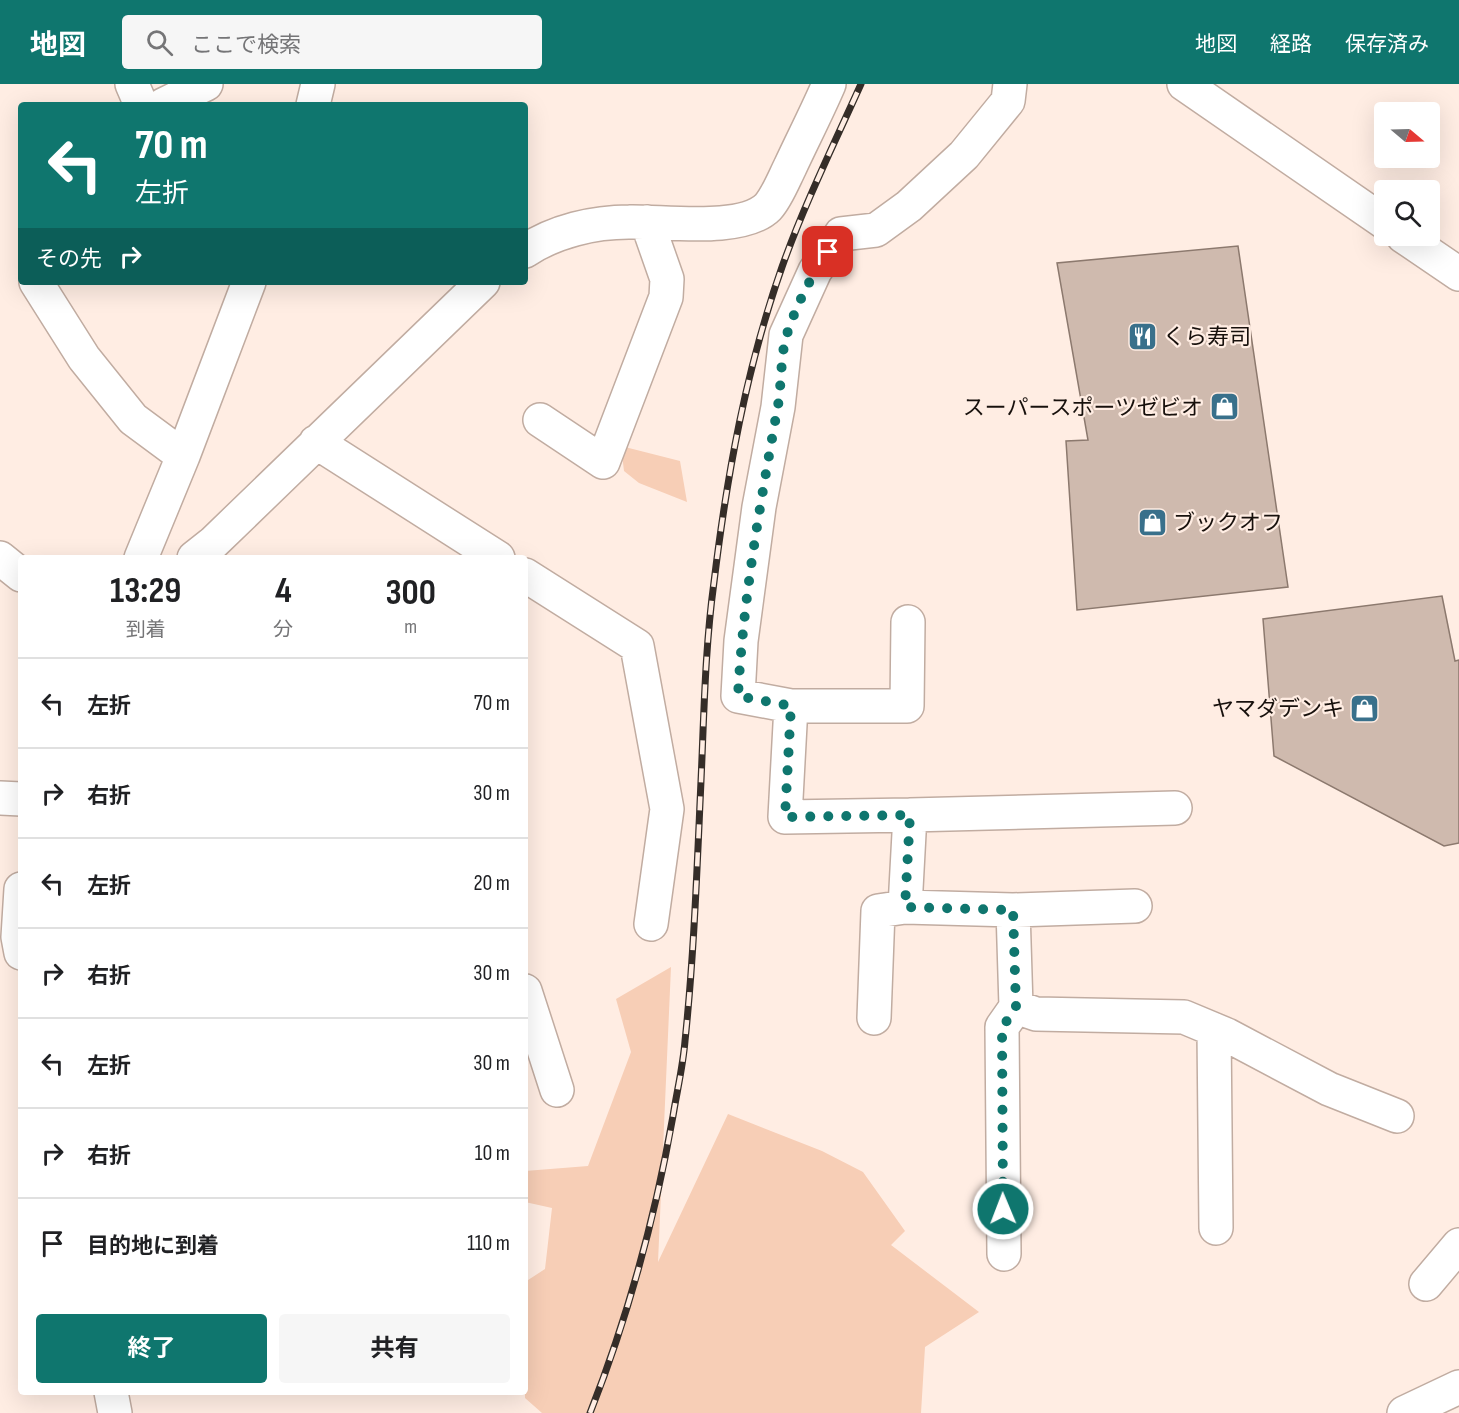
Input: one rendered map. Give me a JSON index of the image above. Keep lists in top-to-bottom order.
{
  "places": {
    "restaurant": ["くら寿司"],
    "shop": ["スーパースポーツゼビオ", "ブックオフ", "ヤマダデンキ"]
  },
  "north": "right",
  "page": {
    "header": "地図",
    "search": "ここで検索",
    "nav": ["地図", "経路", "保存済み"],
    "turn": ["70 m", "左折"],
    "then": "その先",
    "eta": [
      "13:29",
      "到着",
      "4",
      "分",
      "300",
      "m"
    ],
    "list": [
      {
        "name": "左折",
        "value": "70 m"
      },
      {
        "name": "右折",
        "value": "30 m"
      },
      {
        "name": "左折",
        "value": "20 m"
      },
      {
        "name": "右折",
        "value": "30 m"
      },
      {
        "name": "左折",
        "value": "30 m"
      },
      {
        "name": "右折",
        "value": "10 m"
      },
      {
        "name": "目的地に到着",
        "value": "110 m"
      }
    ],
    "buttons": ["終了", "共有"]
  }
}
